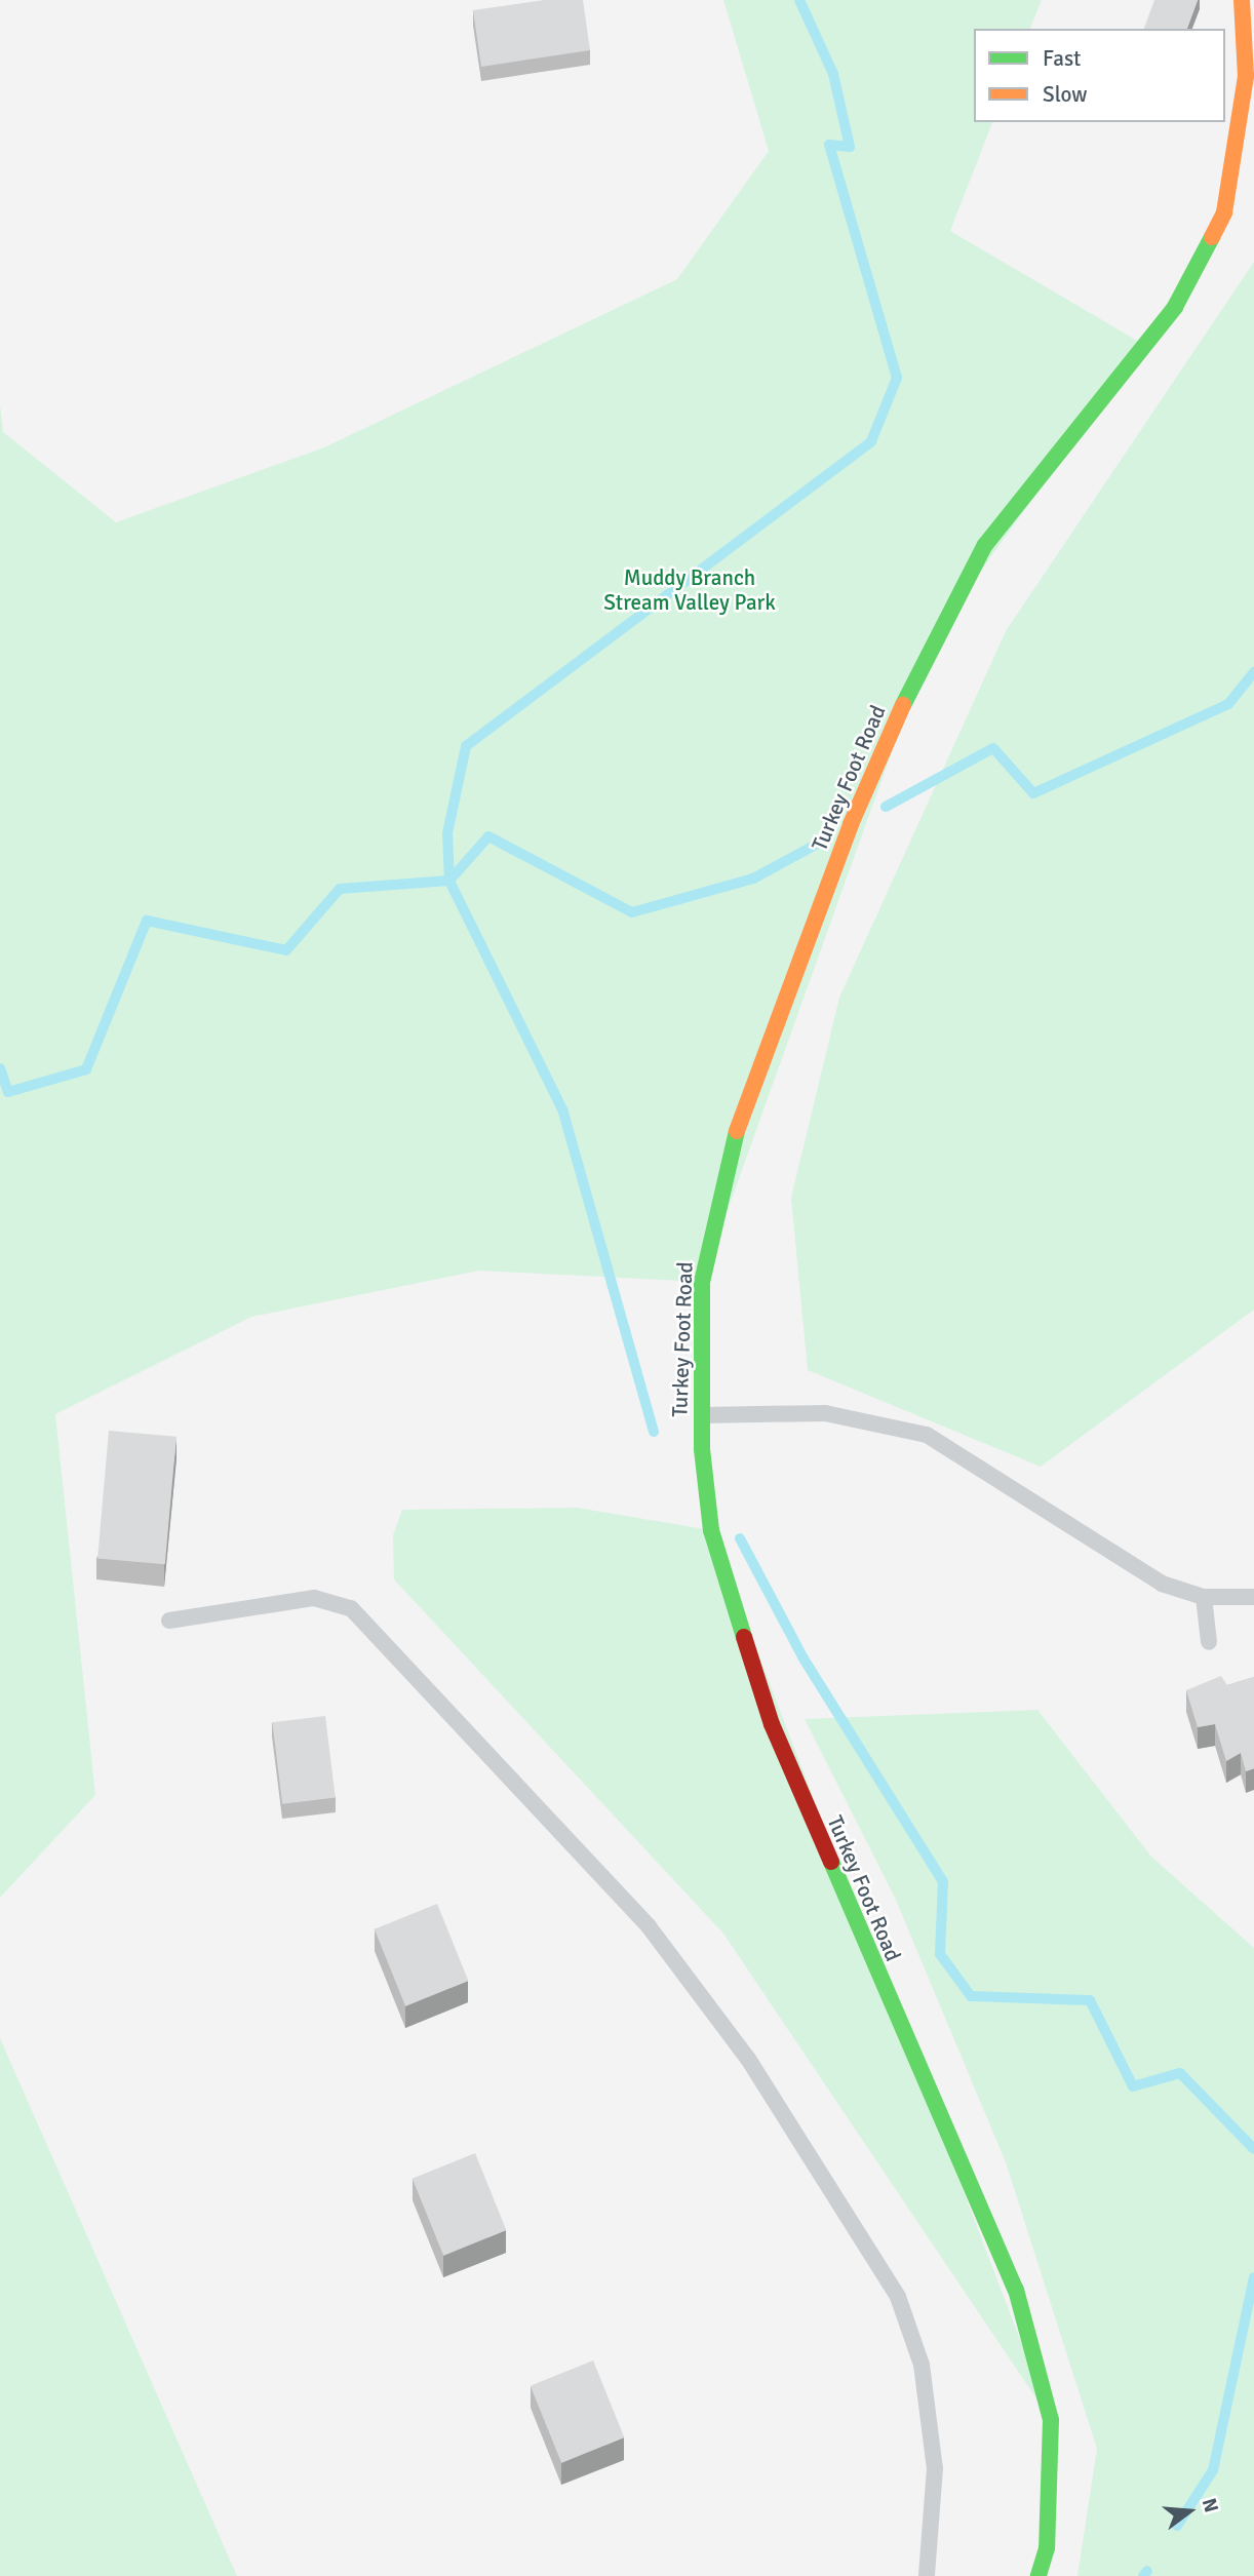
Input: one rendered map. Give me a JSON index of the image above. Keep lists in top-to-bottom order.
{
  "streets": {
    "street": ["Turkey Foot Road"]
  },
  "parks": ["Muddy Branch Stream Valley Park"],
  "legend": ["Fast", "Slow"],
  "north": "right"
}
